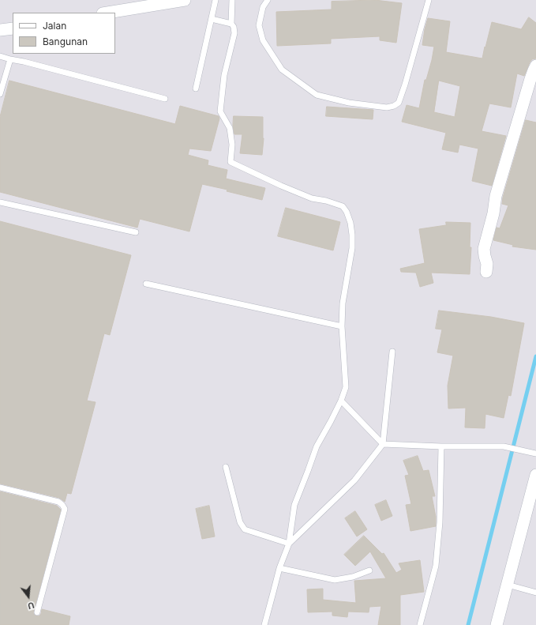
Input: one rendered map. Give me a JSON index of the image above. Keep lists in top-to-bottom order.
{
  "legend": ["Jalan", "Bangunan"],
  "north": "bottom"
}
